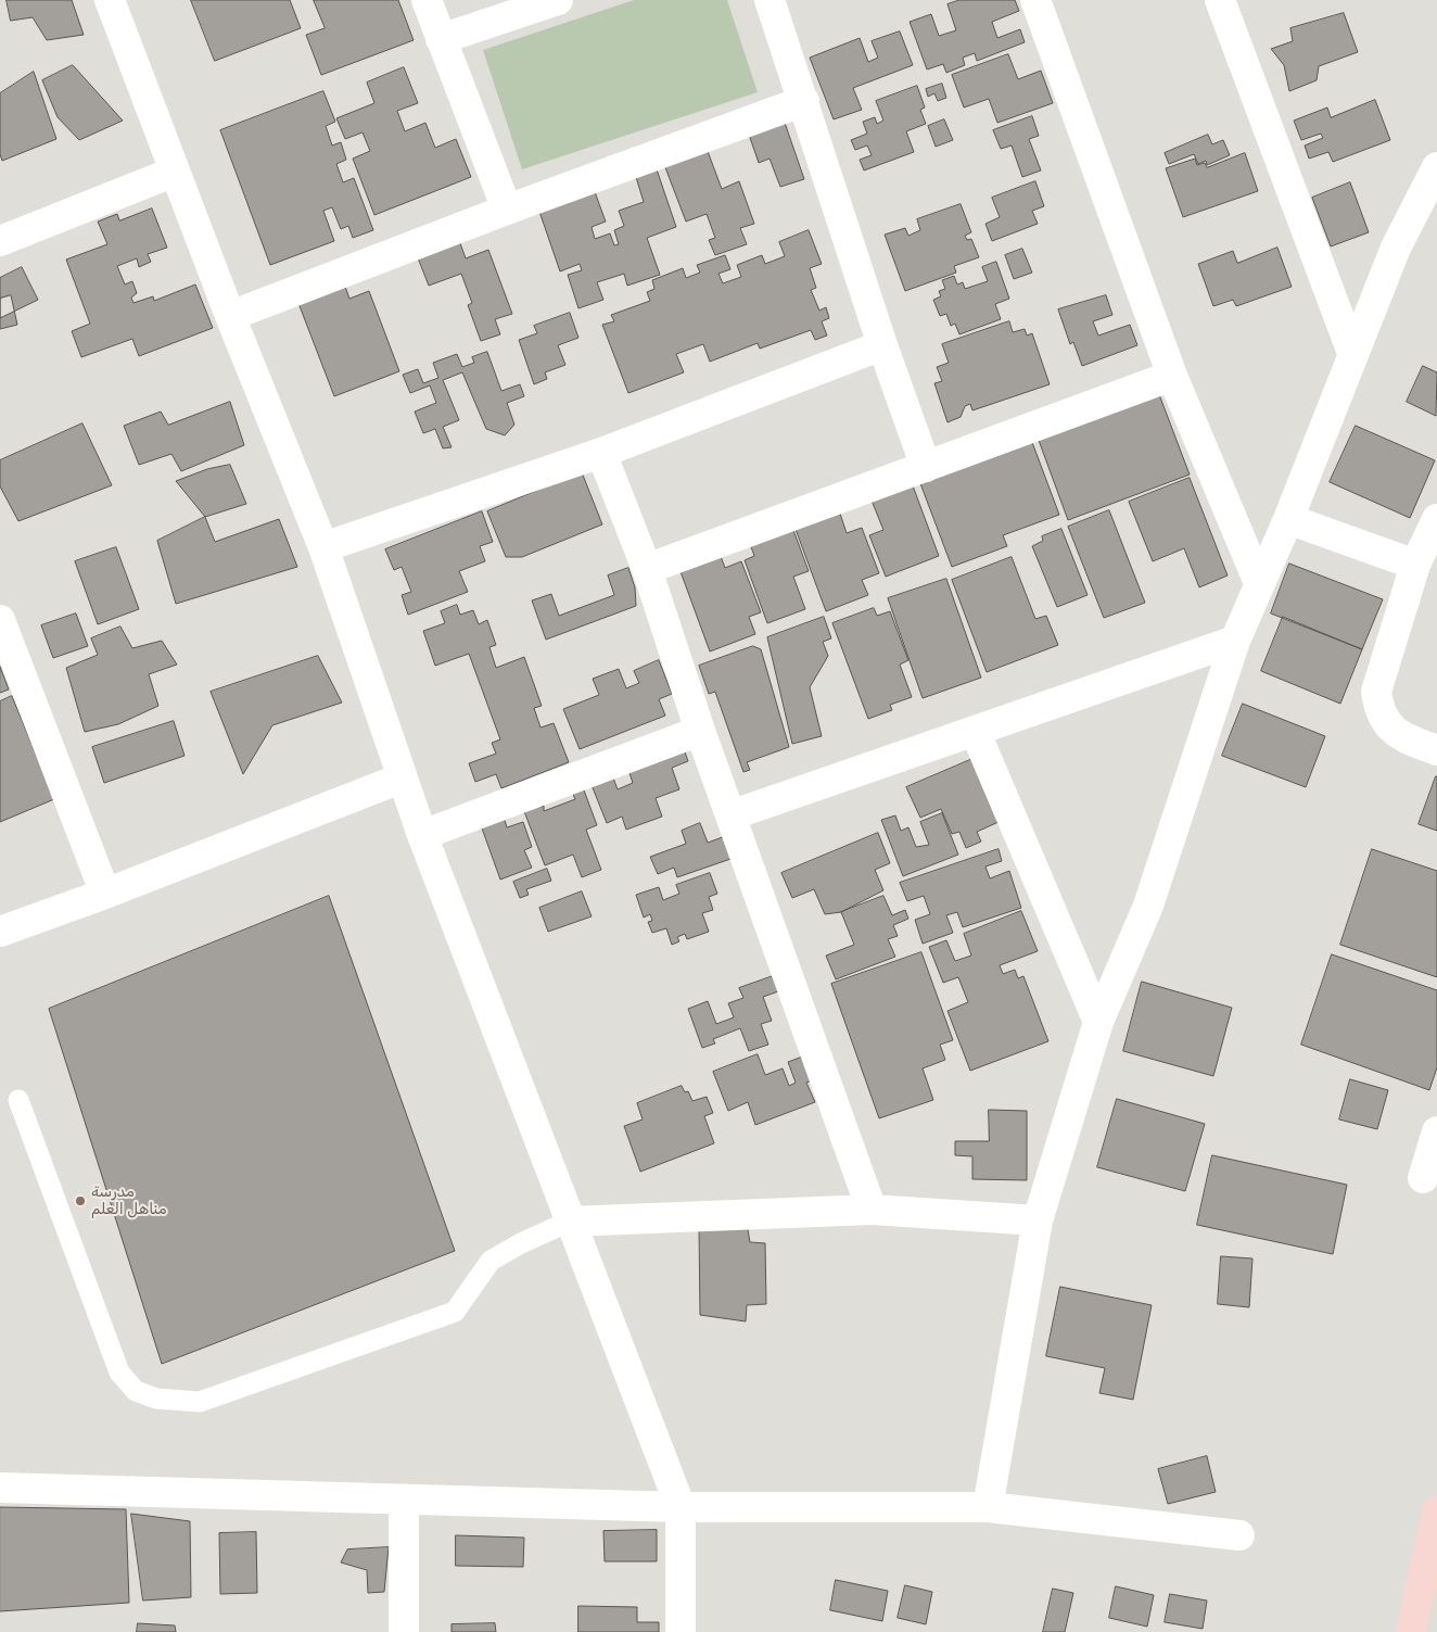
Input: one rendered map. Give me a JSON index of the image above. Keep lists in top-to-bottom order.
{
  "places": ["مدرسة مناهل العلم"]
}
